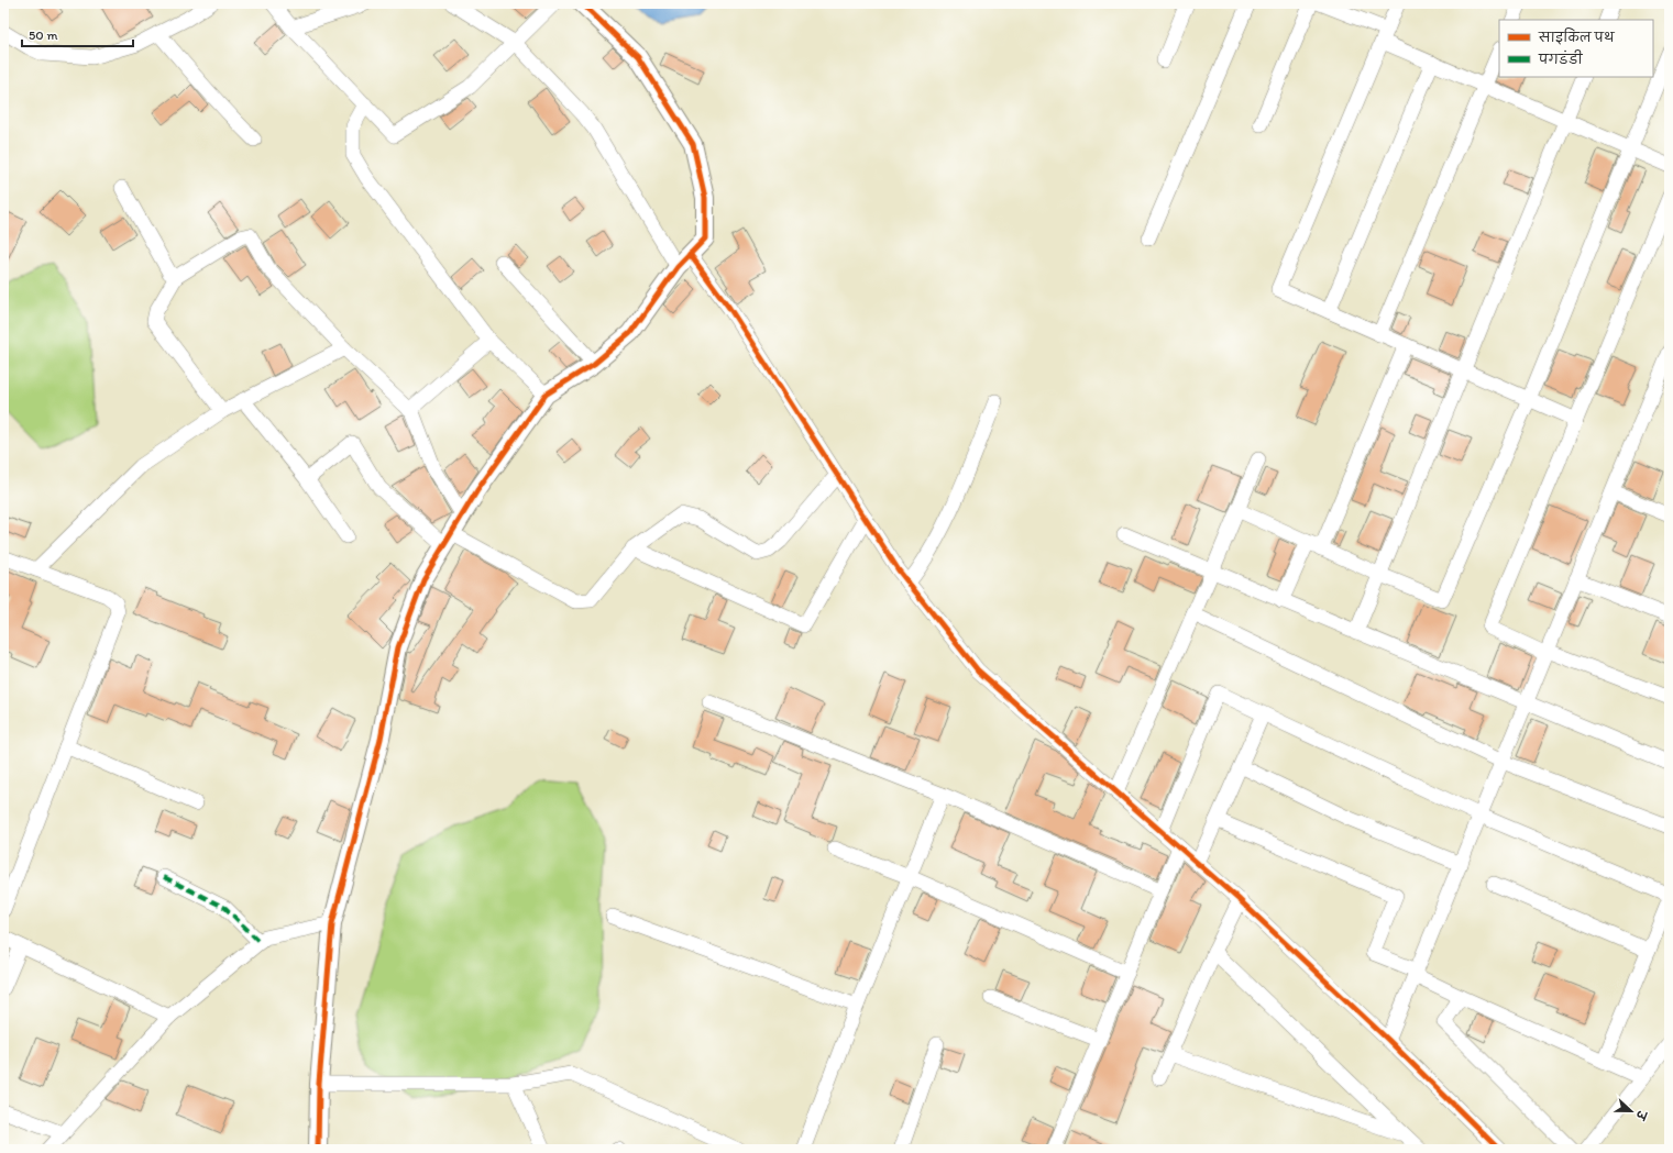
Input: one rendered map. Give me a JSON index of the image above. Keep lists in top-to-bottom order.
{
  "legend": ["साइकिल पथ", "पगडंडी"],
  "scale_bar": "50 m",
  "north": "right"
}
